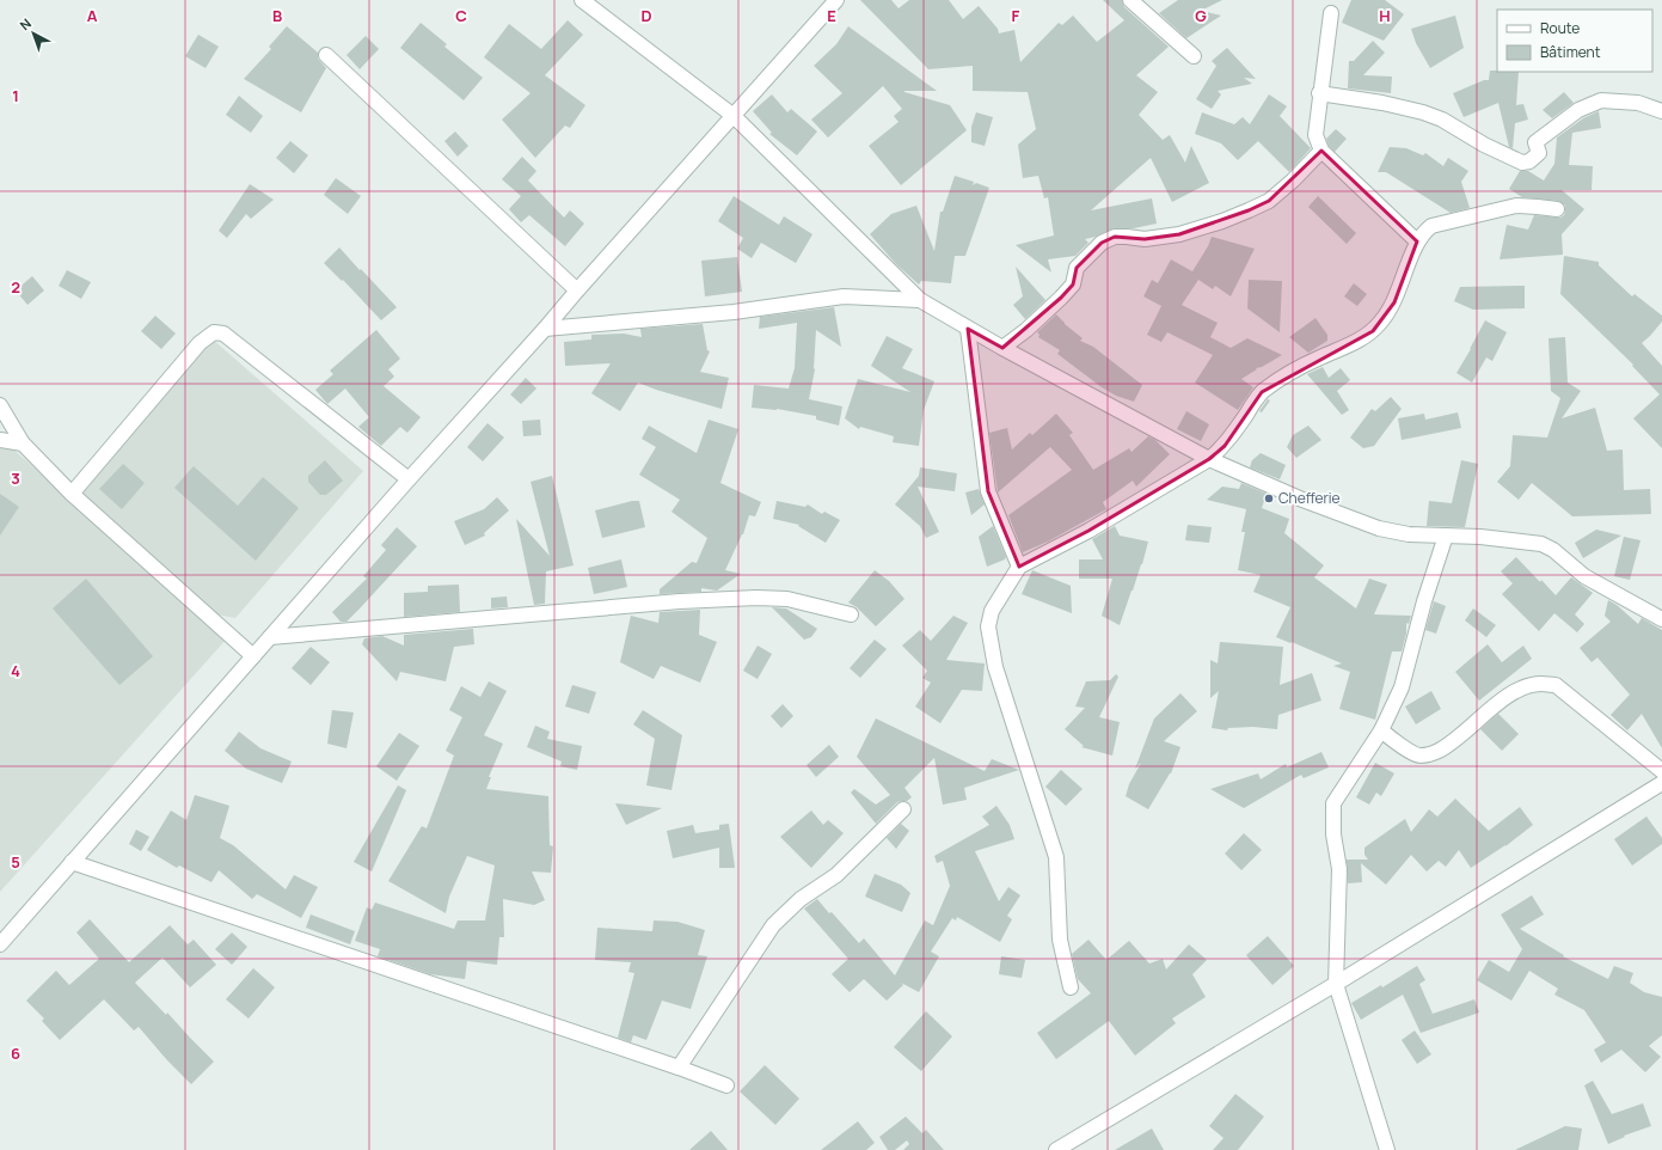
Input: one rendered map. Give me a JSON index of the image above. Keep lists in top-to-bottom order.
{
  "places": ["Chefferie"],
  "legend": ["Route", "Bâtiment"],
  "north": "top left",
  "grid": {
    "columns": [
      "A",
      "B",
      "C",
      "D",
      "E",
      "F",
      "G",
      "H"
    ],
    "rows": [
      "1",
      "2",
      "3",
      "4",
      "5",
      "6"
    ]
  }
}
